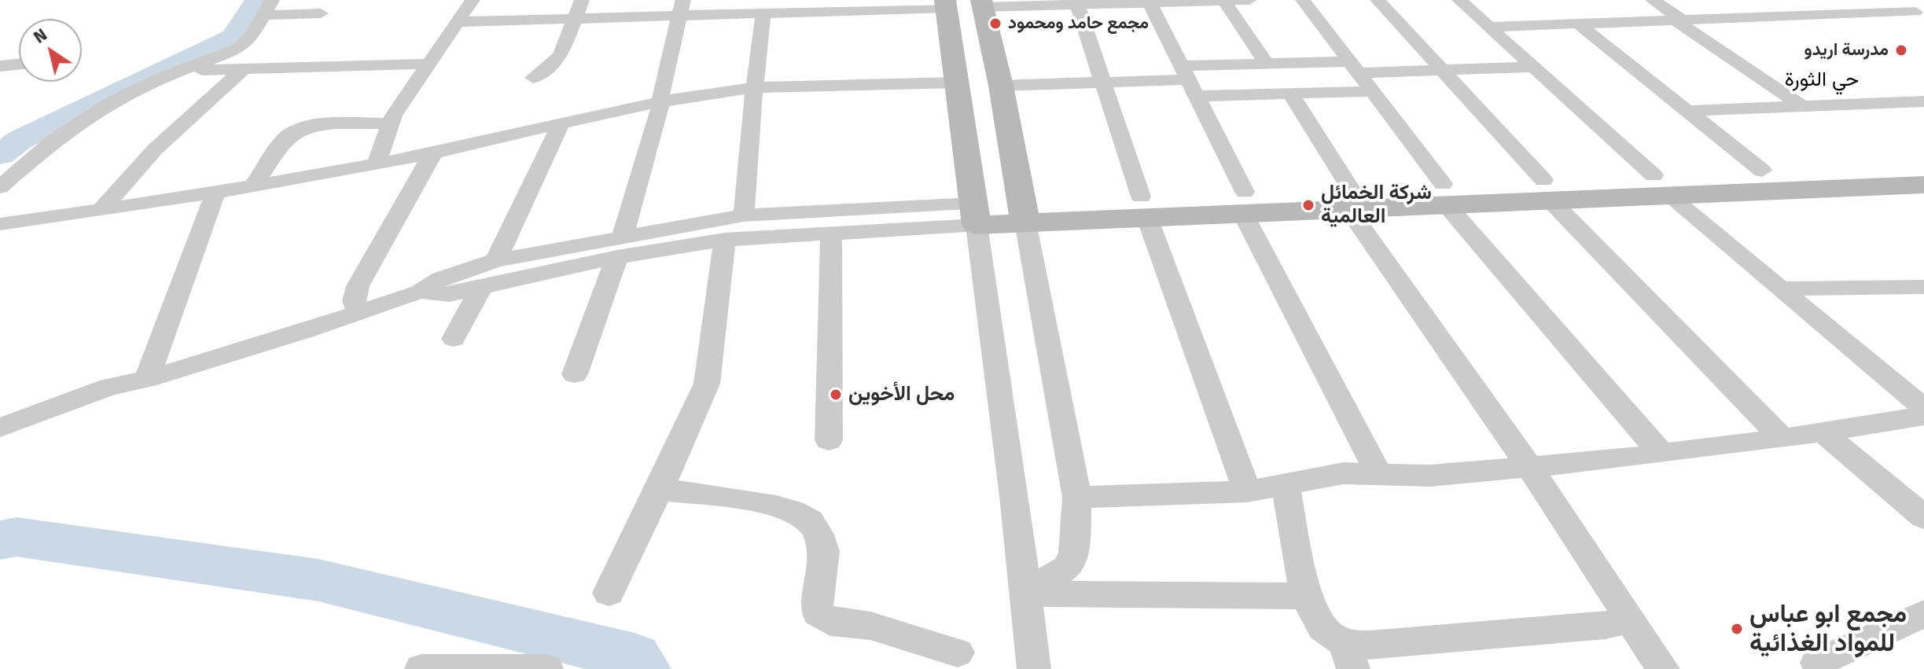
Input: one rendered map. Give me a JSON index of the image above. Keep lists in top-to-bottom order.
{
  "districts": ["حي الثورة"],
  "places": [
    "مجمع حامد ومحمود",
    "مدرسة اريدو",
    "شركة الخمائل العالمية",
    "محل الأخوين",
    "مجمع ابو عباس للمواد الغذائية"
  ],
  "north": "top left"
}
